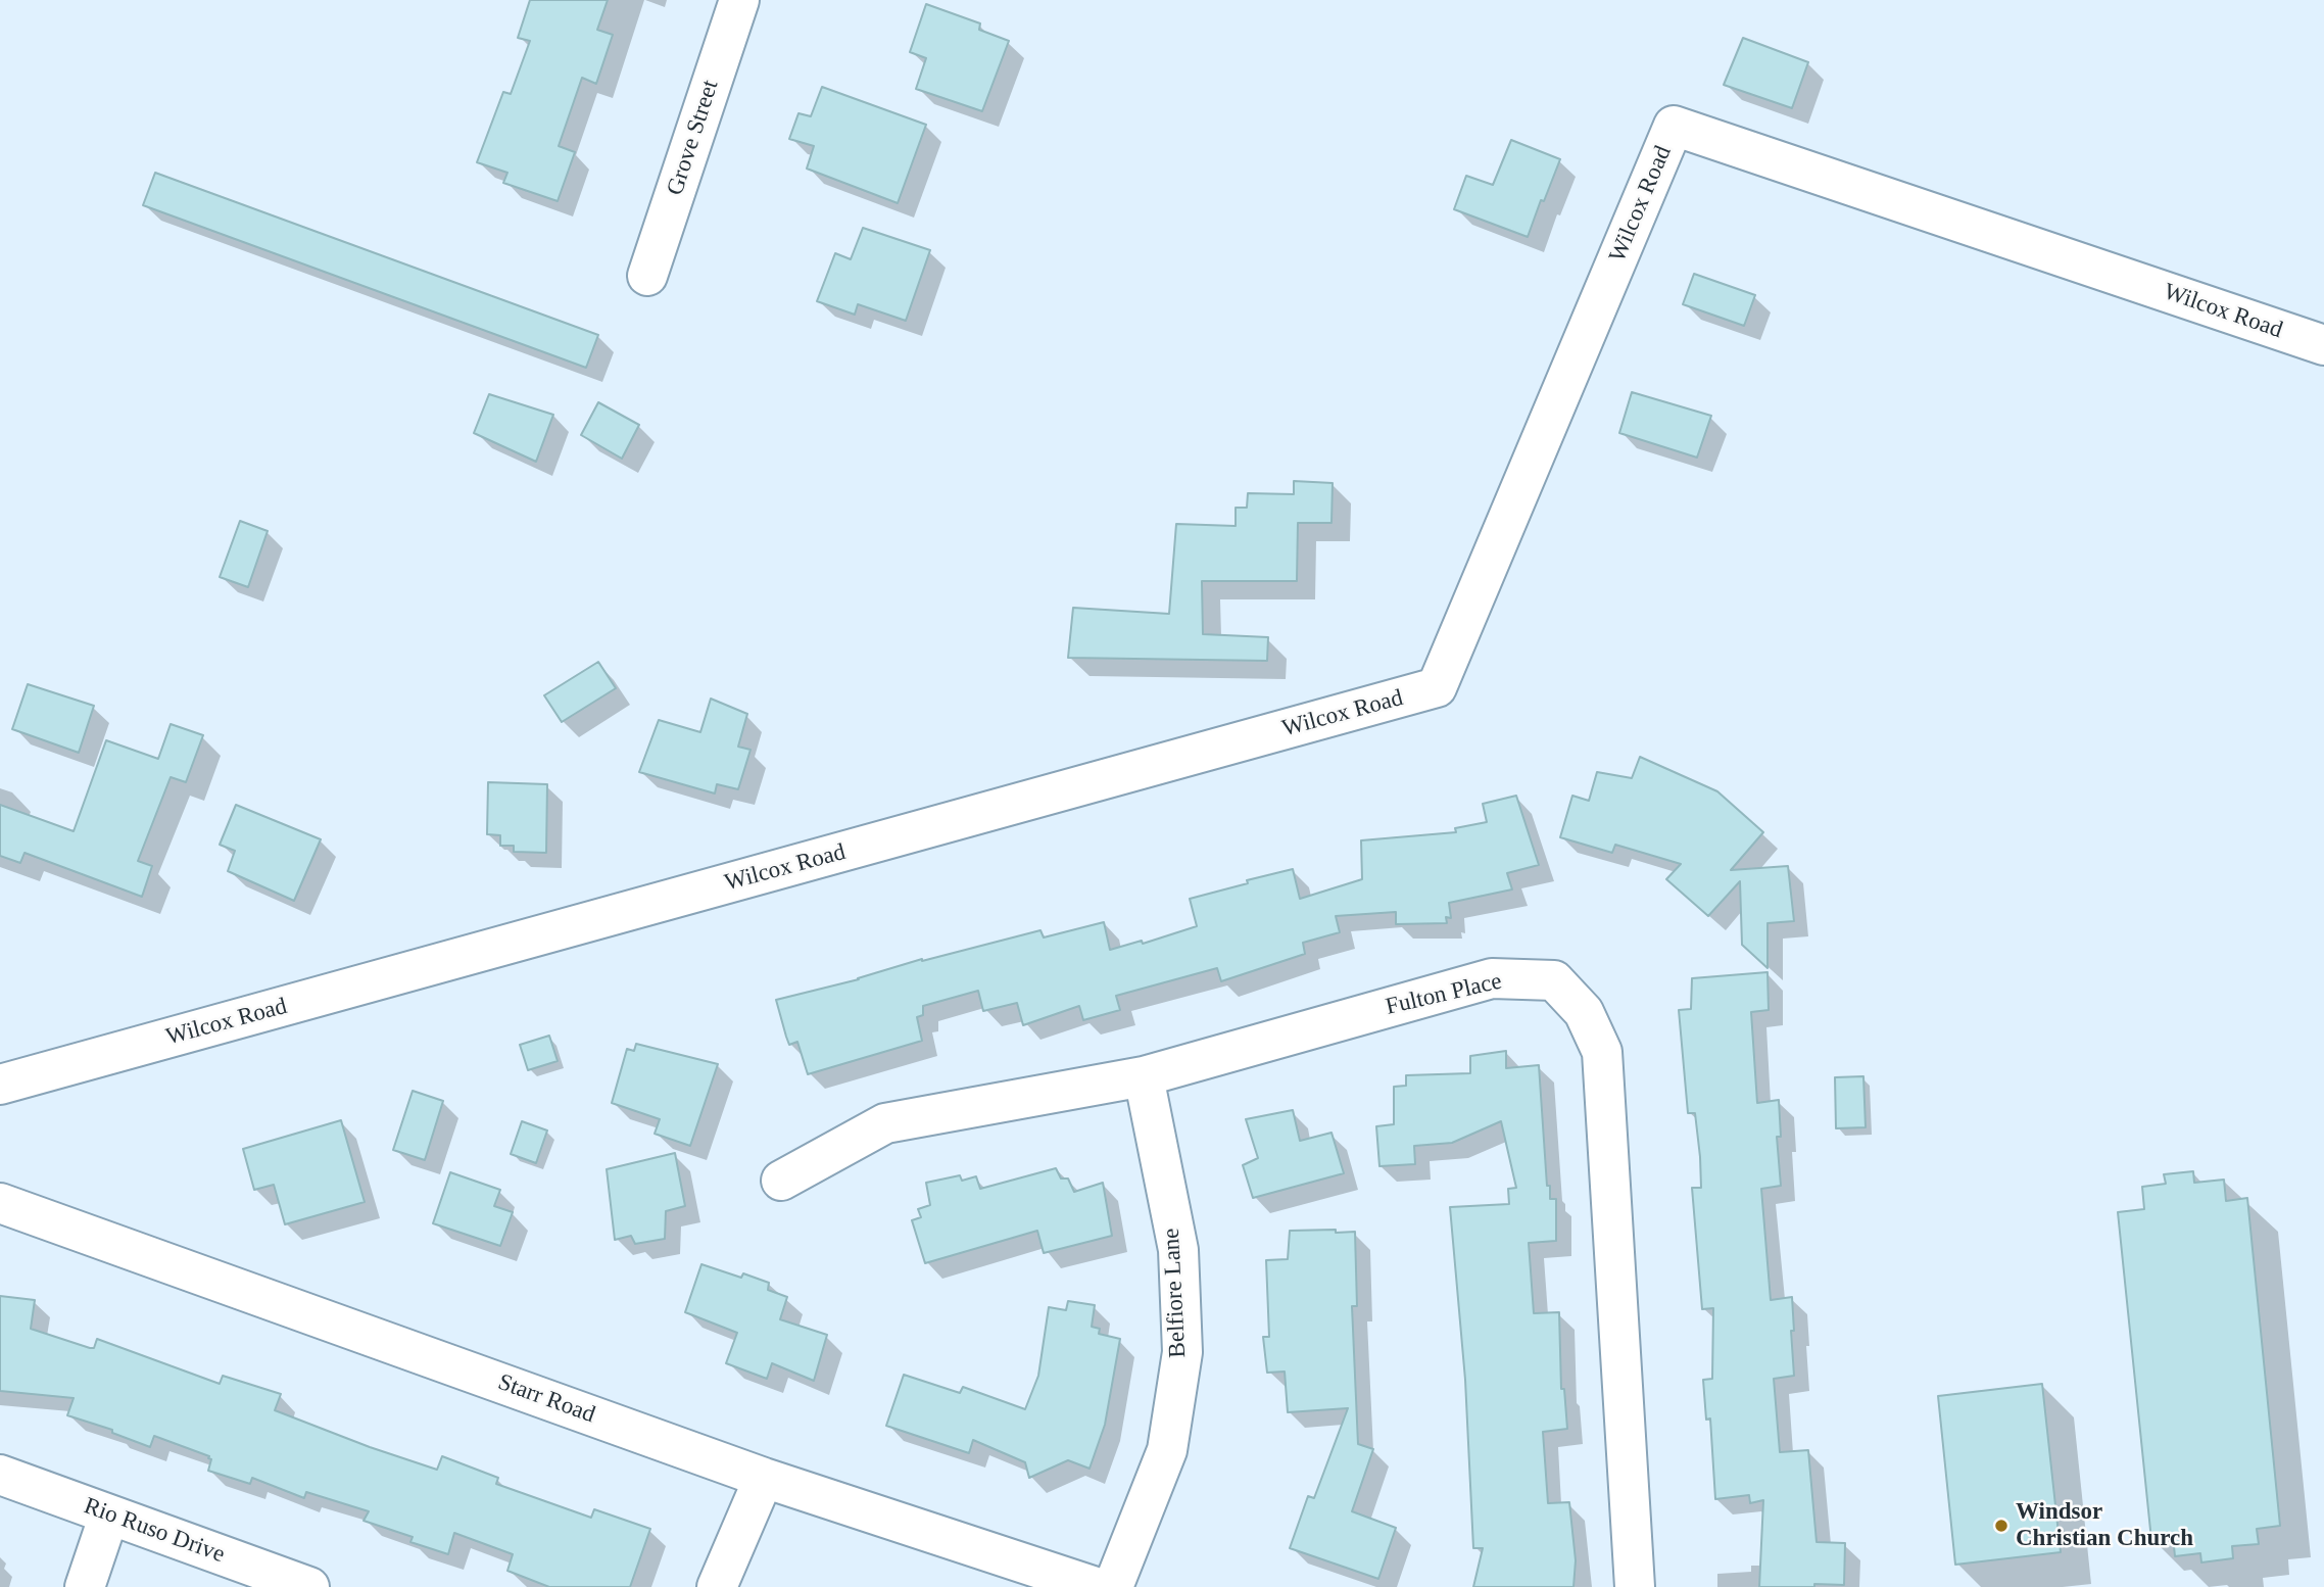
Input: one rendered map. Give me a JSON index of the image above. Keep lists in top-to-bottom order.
{
  "streets": {
    "street": [
      "Grove Street",
      "Wilcox Road",
      "Fulton Place",
      "Belfiore Lane",
      "Starr Road",
      "Rio Ruso Drive"
    ]
  },
  "crossings": [
    ["Fulton Place", "Belfiore Lane"]
  ],
  "places": ["Windsor Christian Church"]
}
